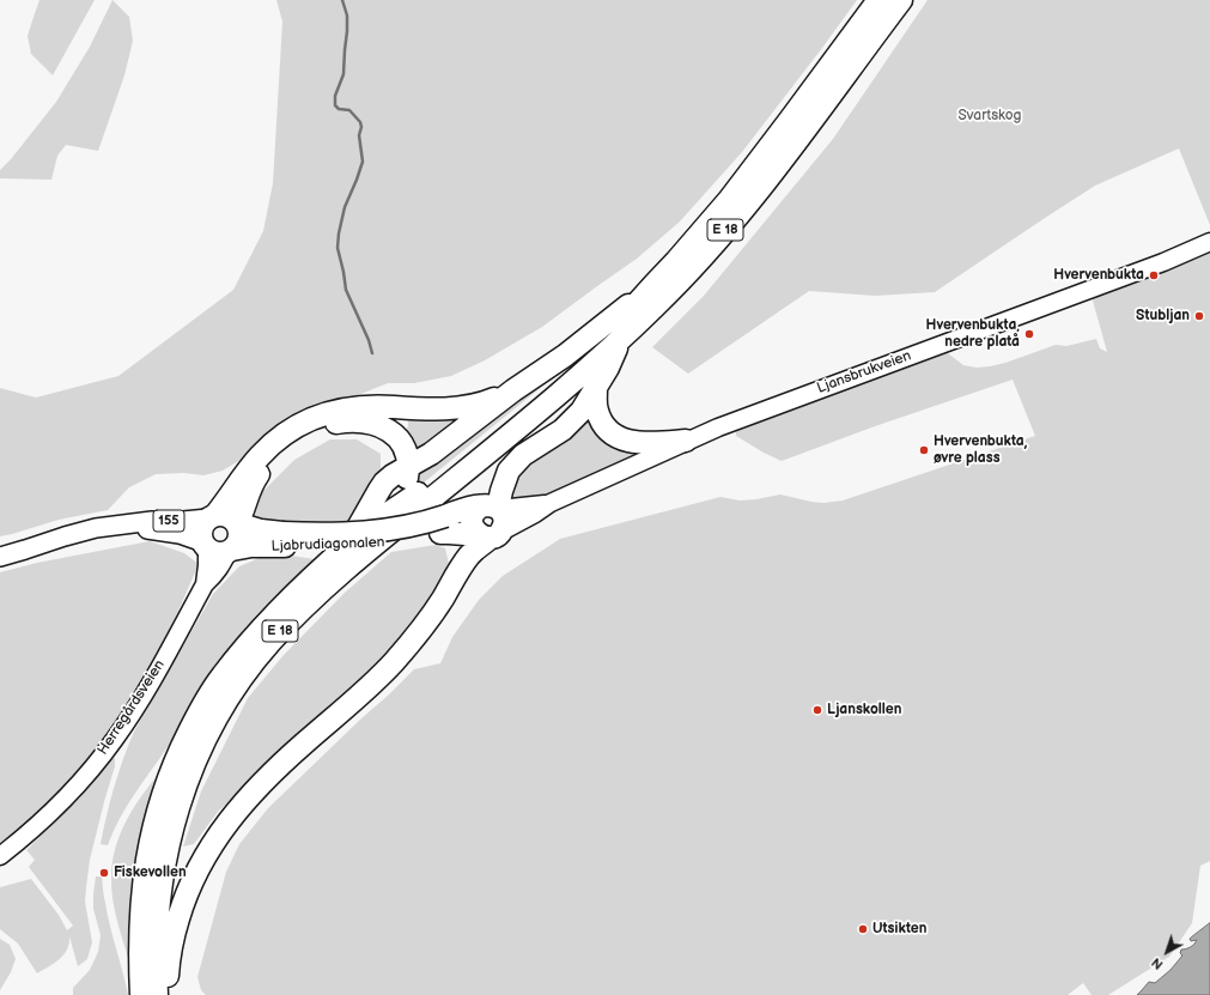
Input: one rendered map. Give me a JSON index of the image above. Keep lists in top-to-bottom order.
{
  "streets": {
    "highway": ["E 18", "Ljabrudiagonalen"],
    "main road": ["Ljansbrukveien", "155", "Herregårdsveien"]
  },
  "crossings": [
    ["E 18", "Ljansbrukveien"],
    ["E 18", "155"],
    ["E 18", "Ljabrudiagonalen"],
    ["E 18", "Herregårdsveien"],
    ["Ljansbrukveien", "Ljabrudiagonalen"],
    ["155", "Ljabrudiagonalen"],
    ["155", "Herregårdsveien"],
    ["Ljabrudiagonalen", "Herregårdsveien"]
  ],
  "parks": ["Svartskog"],
  "places": [
    "Hvervenbukta",
    "Stubljan",
    "Hvervenbukta, nedre platå",
    "Hvervenbukta, øvre plass",
    "Ljanskollen",
    "Fiskevollen",
    "Utsikten"
  ],
  "north": "bottom left"
}
